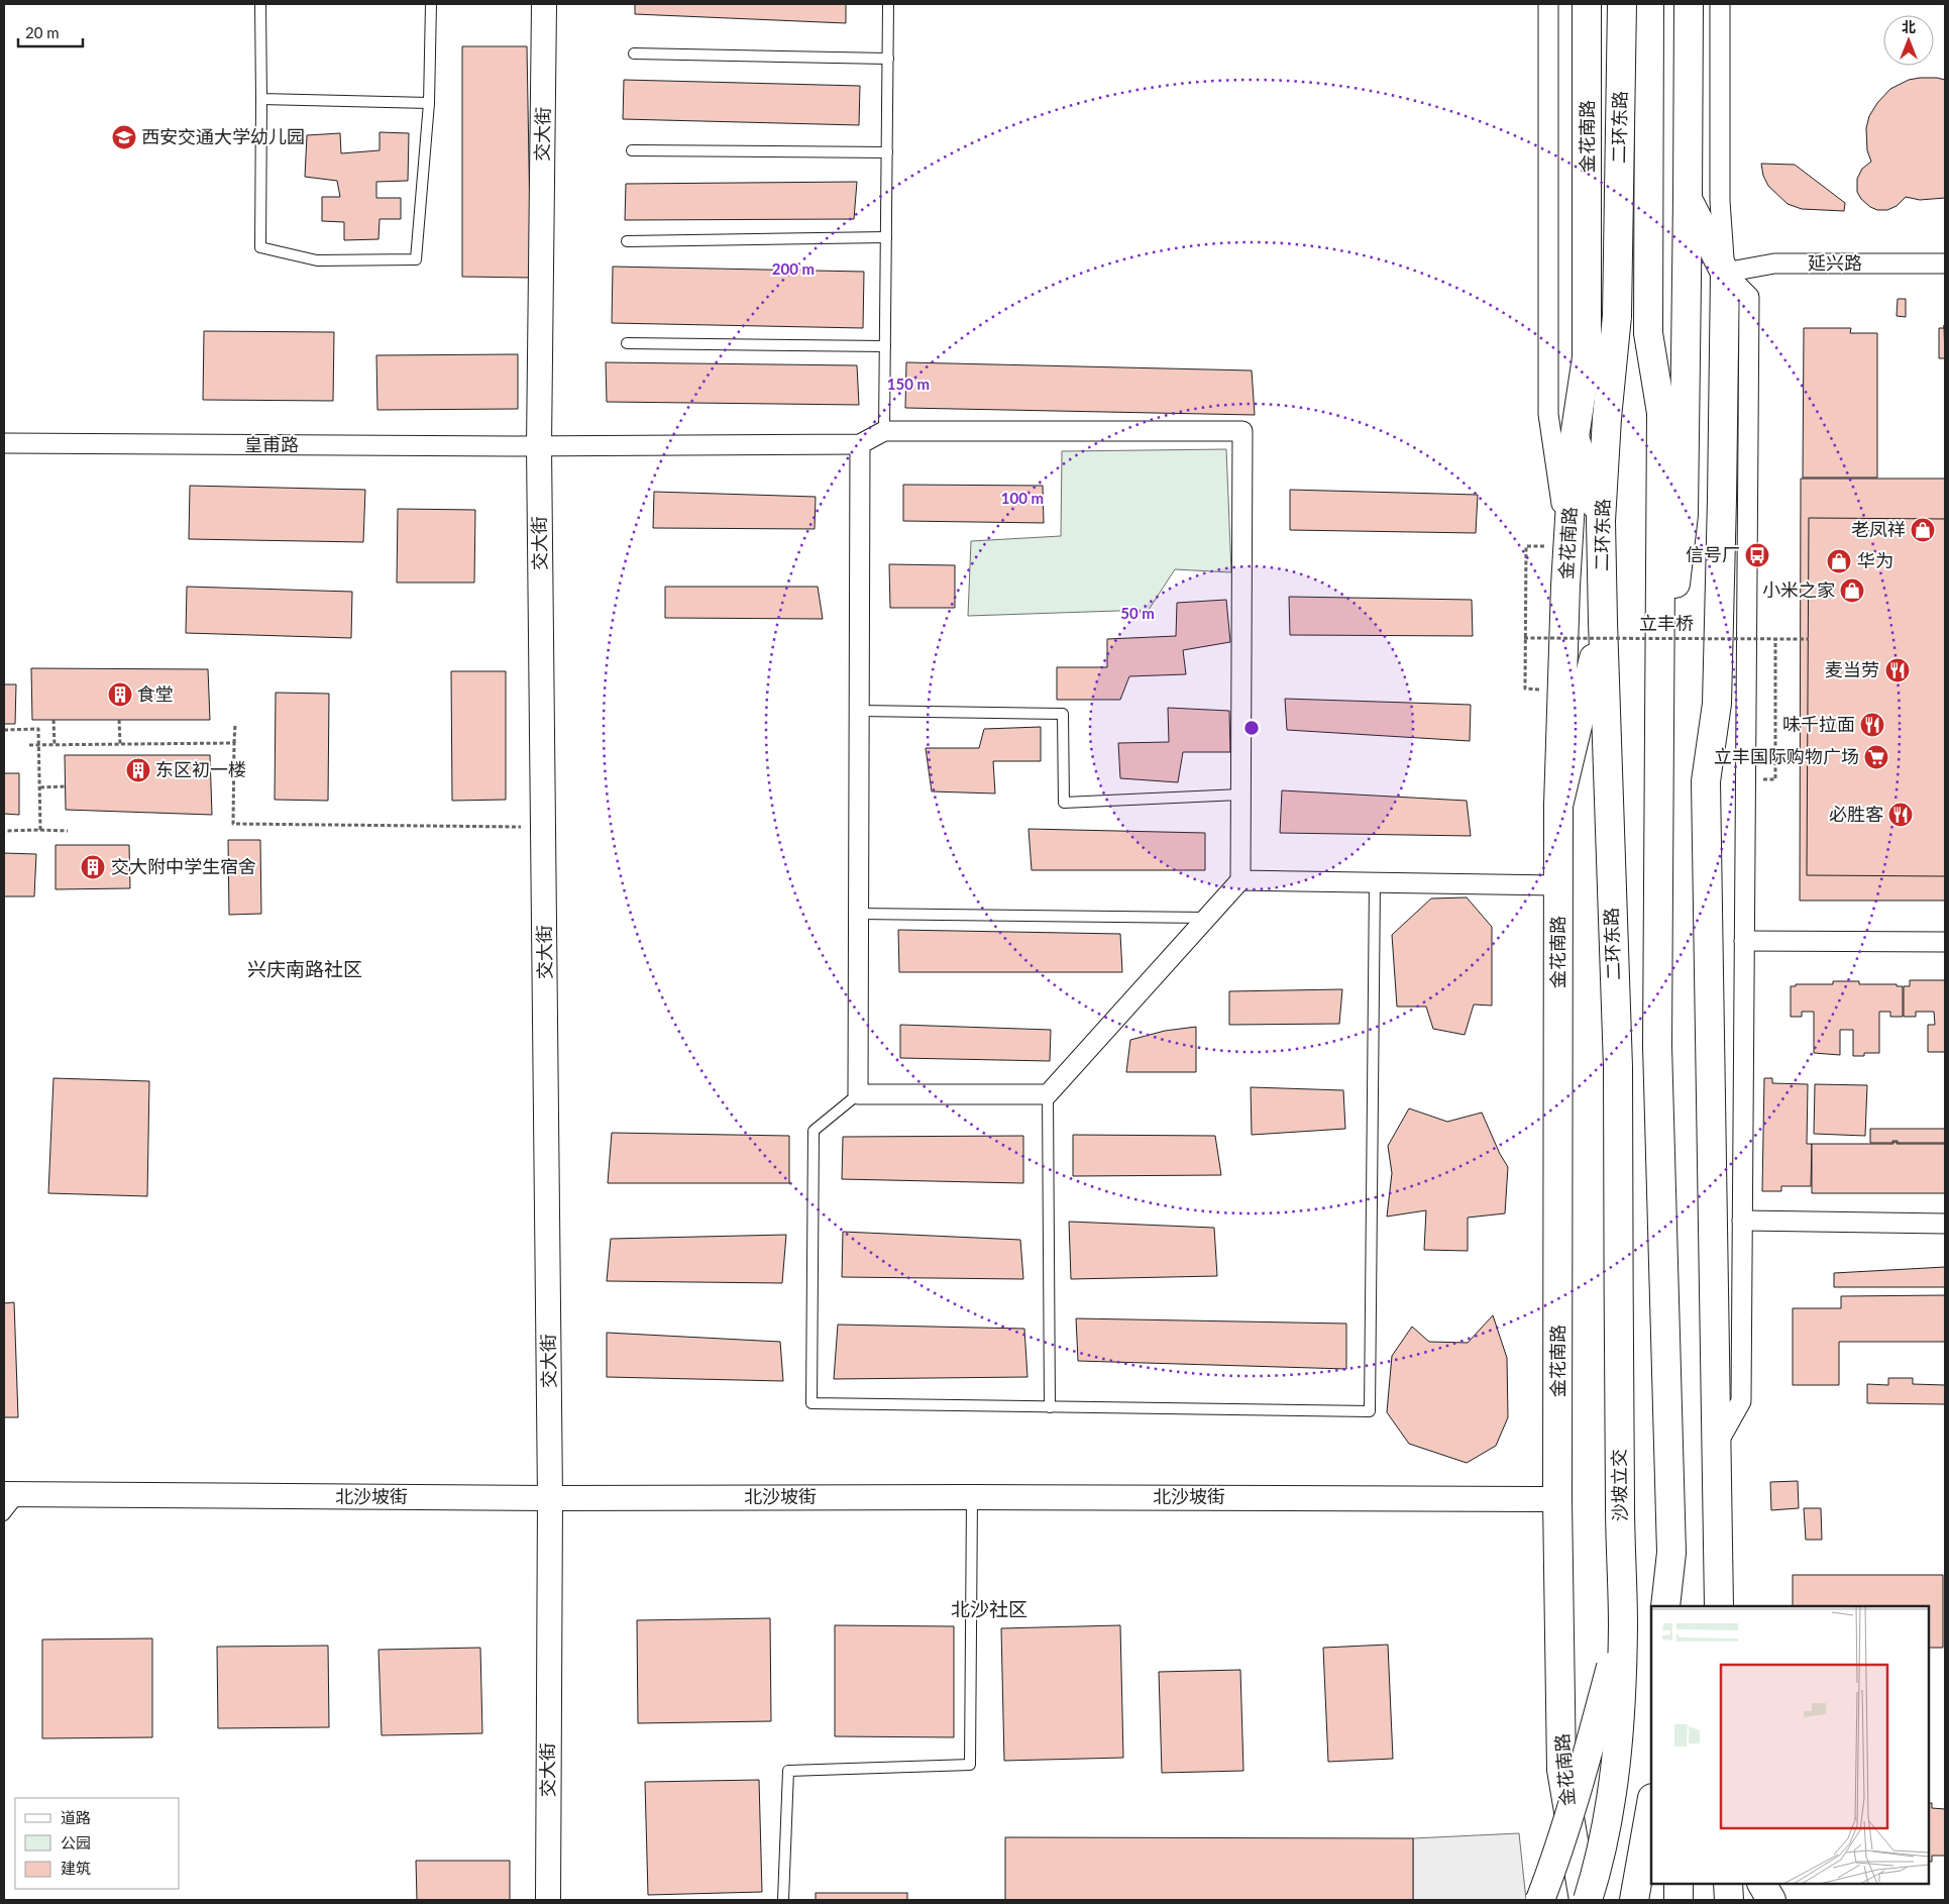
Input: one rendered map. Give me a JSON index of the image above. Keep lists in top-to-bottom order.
{
  "streets": {
    "main road": ["二环东路", "金花南路", "沙坡立交"],
    "street": [
      "交大街",
      "延兴路",
      "皇甫路",
      "北沙坡街"
    ],
    "path": ["立丰桥"]
  },
  "crossings": [
    ["二环东路", "沙坡立交"],
    ["交大街", "皇甫路"],
    ["交大街", "北沙坡街"],
    ["金花南路", "沙坡立交"],
    ["金花南路", "北沙坡街"]
  ],
  "districts": ["兴庆南路社区", "北沙社区"],
  "places": {
    "school or university": ["西安交通大学幼儿园"],
    "shop": ["老凤祥", "华为", "小米之家"],
    "bus stop": ["信号厂"],
    "restaurant": ["麦当劳", "味千拉面", "必胜客"],
    "building": ["食堂", "东区初一楼", "交大附中学生宿舍"],
    "supermarket": ["立丰国际购物广场"]
  },
  "legend": ["道路", "公园", "建筑"],
  "scale_bar": "20 m",
  "north": "top",
  "rings": [
    "200 m",
    "150 m",
    "100 m",
    "50 m"
  ]
}
